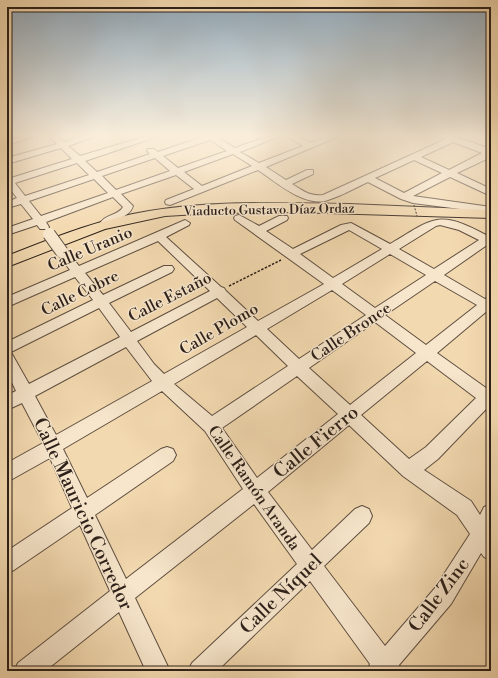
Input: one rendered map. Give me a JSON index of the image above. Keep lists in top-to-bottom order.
{
  "streets": {
    "main road": ["Viaducto Gustavo Díaz Ordaz"],
    "street": [
      "Calle Uranio",
      "Calle Cobre",
      "Calle Estaño",
      "Calle Plomo",
      "Calle Bronce",
      "Calle Fierro",
      "Calle Ramón Aranda",
      "Calle Mauricio Corredor",
      "Calle Níquel",
      "Calle Zinc"
    ]
  },
  "crossings": [
    ["Calle Uranio", "Calle Ramón Aranda"],
    ["Calle Cobre", "Calle Ramón Aranda"],
    ["Calle Estaño", "Calle Ramón Aranda"],
    ["Calle Estaño", "Calle Mauricio Corredor"],
    ["Calle Plomo", "Calle Bronce"],
    ["Calle Plomo", "Calle Ramón Aranda"],
    ["Calle Plomo", "Calle Mauricio Corredor"],
    ["Calle Bronce", "Calle Ramón Aranda"],
    ["Calle Fierro", "Calle Ramón Aranda"],
    ["Calle Fierro", "Calle Mauricio Corredor"],
    ["Calle Ramón Aranda", "Calle Níquel"],
    ["Calle Ramón Aranda", "Calle Zinc"]
  ]
}
